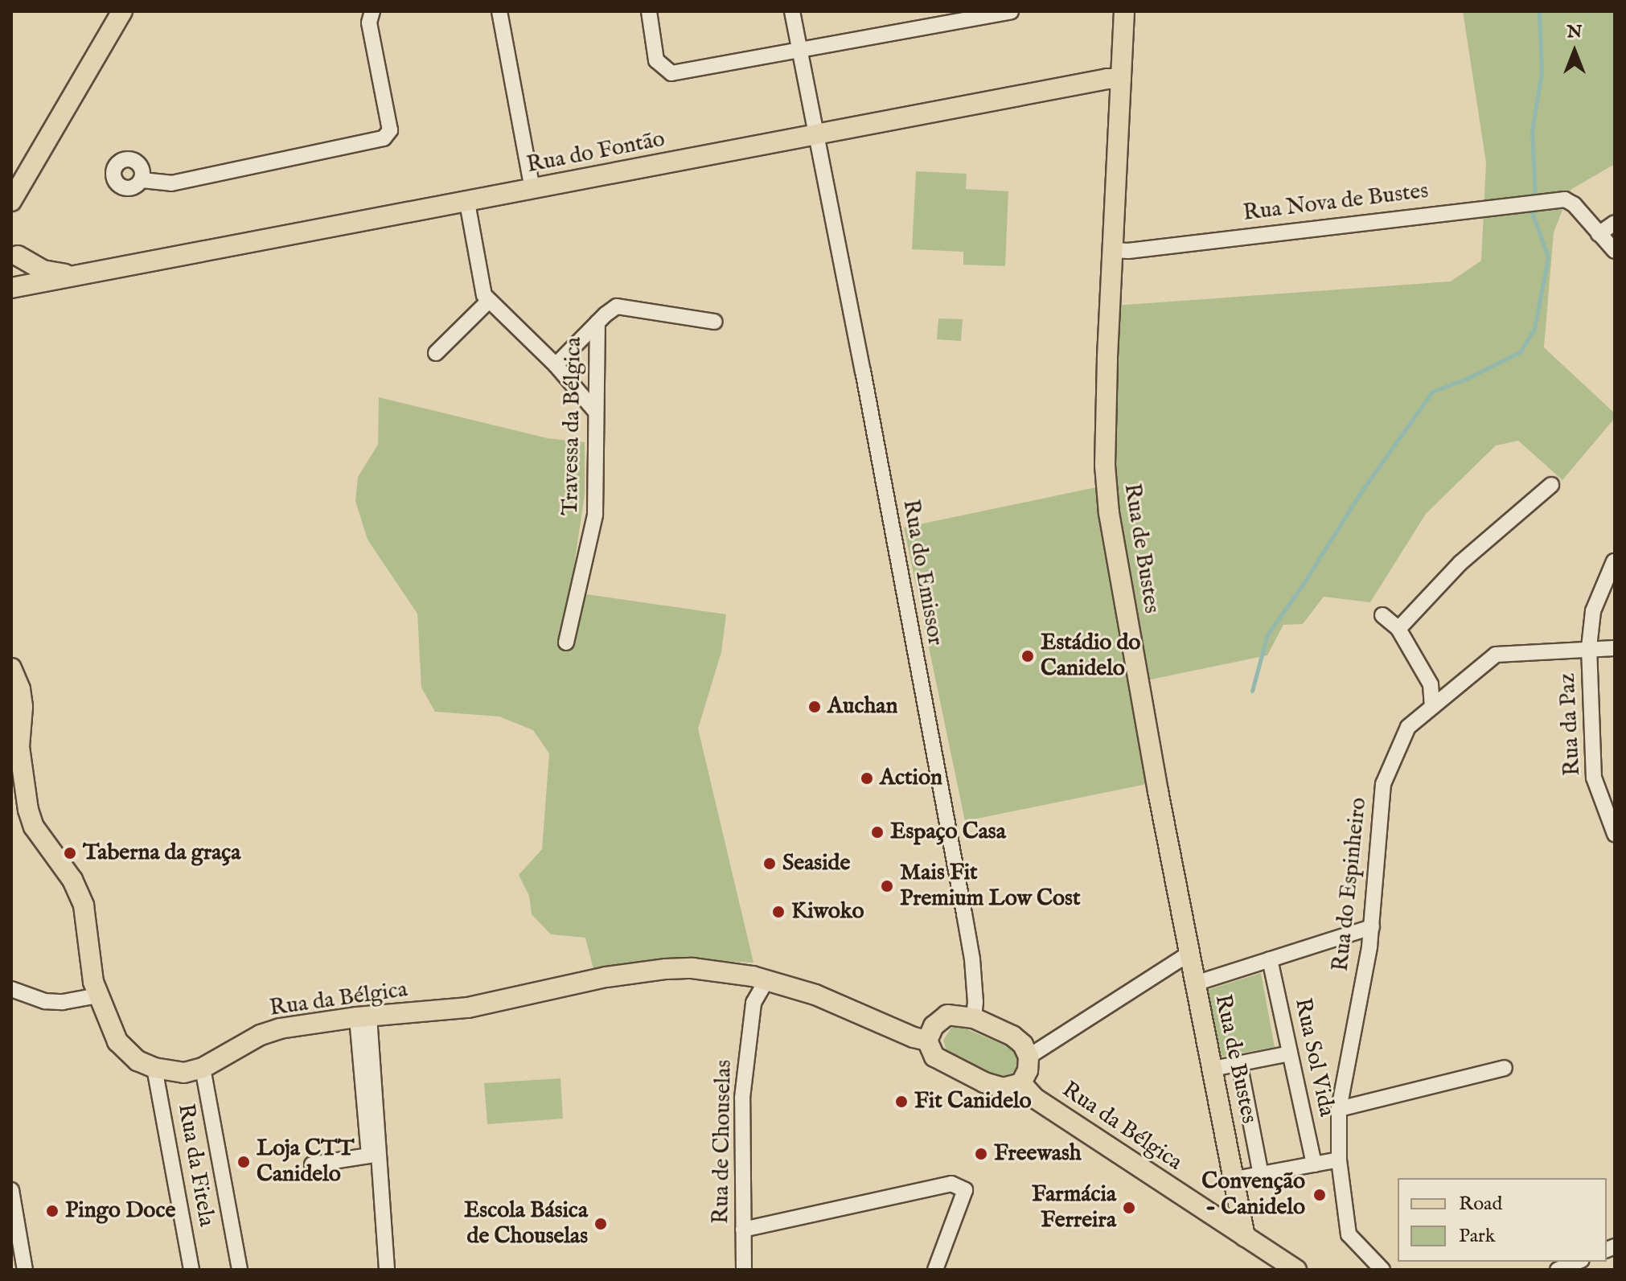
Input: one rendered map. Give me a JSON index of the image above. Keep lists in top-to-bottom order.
{
  "streets": {
    "main road": ["Rua do Fontão", "Rua de Bustes", "Rua da Bélgica"],
    "street": [
      "Rua Nova de Bustes",
      "Travessa da Bélgica",
      "Rua do Emissor",
      "Rua da Paz",
      "Rua do Espinheiro",
      "Rua Sol Vida",
      "Rua de Chouselas",
      "Rua da Fitela"
    ]
  },
  "crossings": [
    ["Rua do Fontão", "Rua de Bustes"],
    ["Rua do Fontão", "Rua do Emissor"],
    ["Rua Nova de Bustes", "Rua de Bustes"],
    ["Rua de Bustes", "Rua da Bélgica"],
    ["Rua da Paz", "Rua do Espinheiro"],
    ["Rua da Bélgica", "Rua de Chouselas"],
    ["Rua da Bélgica", "Rua da Fitela"]
  ],
  "places": [
    "Estádio do Canidelo",
    "Auchan",
    "Action",
    "Espaço Casa",
    "Taberna da graça",
    "Seaside",
    "Mais Fit Premium Low Cost",
    "Kiwoko",
    "Fit Canidelo",
    "Freewash",
    "Loja CTT Canidelo",
    "Convenção - Canidelo",
    "Farmácia Ferreira",
    "Pingo Doce",
    "Escola Básica de Chouselas"
  ],
  "legend": ["Road", "Park"],
  "north": "top"
}
